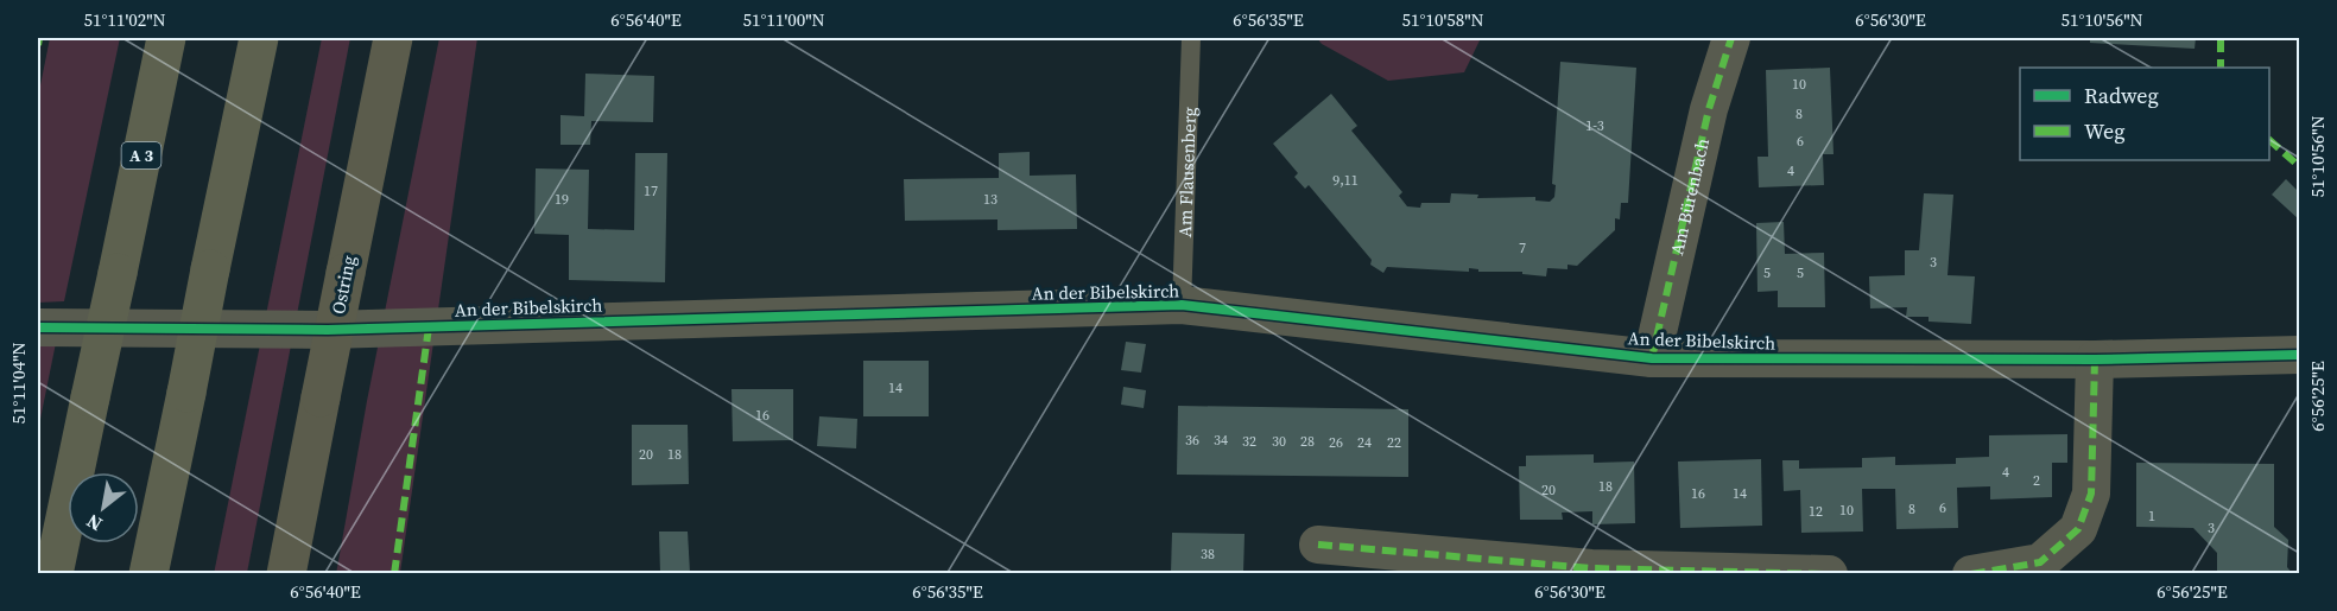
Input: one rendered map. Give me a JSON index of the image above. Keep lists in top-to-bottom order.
{
  "streets": {
    "highway": ["A 3"],
    "main road": ["Ostring"],
    "street": ["Am Bürenbach", "An der Bibelskirch"],
    "lane": ["Am Flausenberg"]
  },
  "crossings": [
    ["Am Flausenberg", "An der Bibelskirch"],
    ["Am Bürenbach", "An der Bibelskirch"]
  ],
  "house_numbers": [
    "10",
    "8",
    "1-3",
    "6",
    "4",
    "9,11",
    "17",
    "19",
    "13",
    "7",
    "3",
    "5",
    "5",
    "14",
    "16",
    "36",
    "34",
    "32",
    "30",
    "28",
    "26",
    "24",
    "22",
    "20",
    "18",
    "4",
    "2",
    "18",
    "20",
    "16",
    "14",
    "6",
    "8",
    "10",
    "12",
    "1",
    "3",
    "38"
  ],
  "legend": ["Radweg", "Weg"],
  "north": "bottom left",
  "coordinates": [
    "51°11'02\"N",
    "6°56'40\"E",
    "51°11'00\"N",
    "6°56'35\"E",
    "51°10'58\"N",
    "6°56'30\"E",
    "51°10'56\"N",
    "51°11'04\"N",
    "6°56'25\"E"
  ]
}
